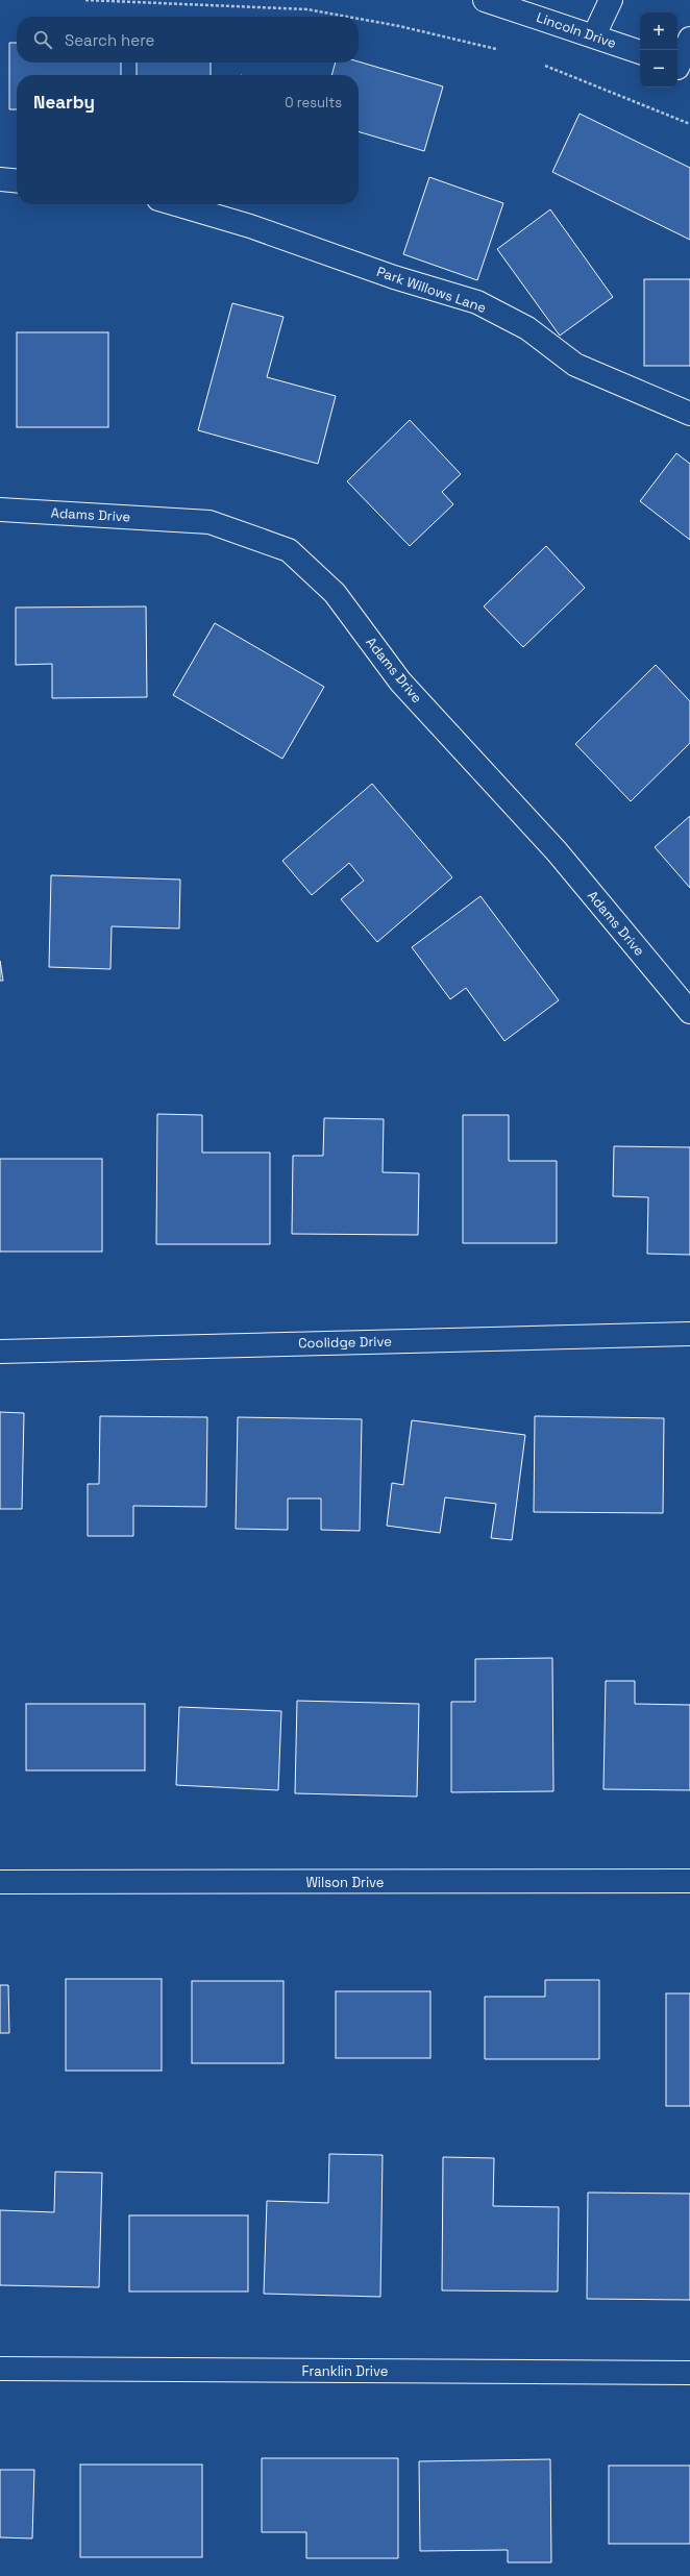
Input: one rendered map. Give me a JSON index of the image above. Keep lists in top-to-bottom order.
{
  "streets": {
    "street": [
      "Lincoln Drive",
      "Park Willows Lane",
      "Adams Drive",
      "Coolidge Drive",
      "Wilson Drive",
      "Franklin Drive"
    ]
  },
  "page": {
    "map_buttons": ["+", "−"],
    "search": "Search here",
    "heading": ["Nearby", "0 results"]
  }
}
